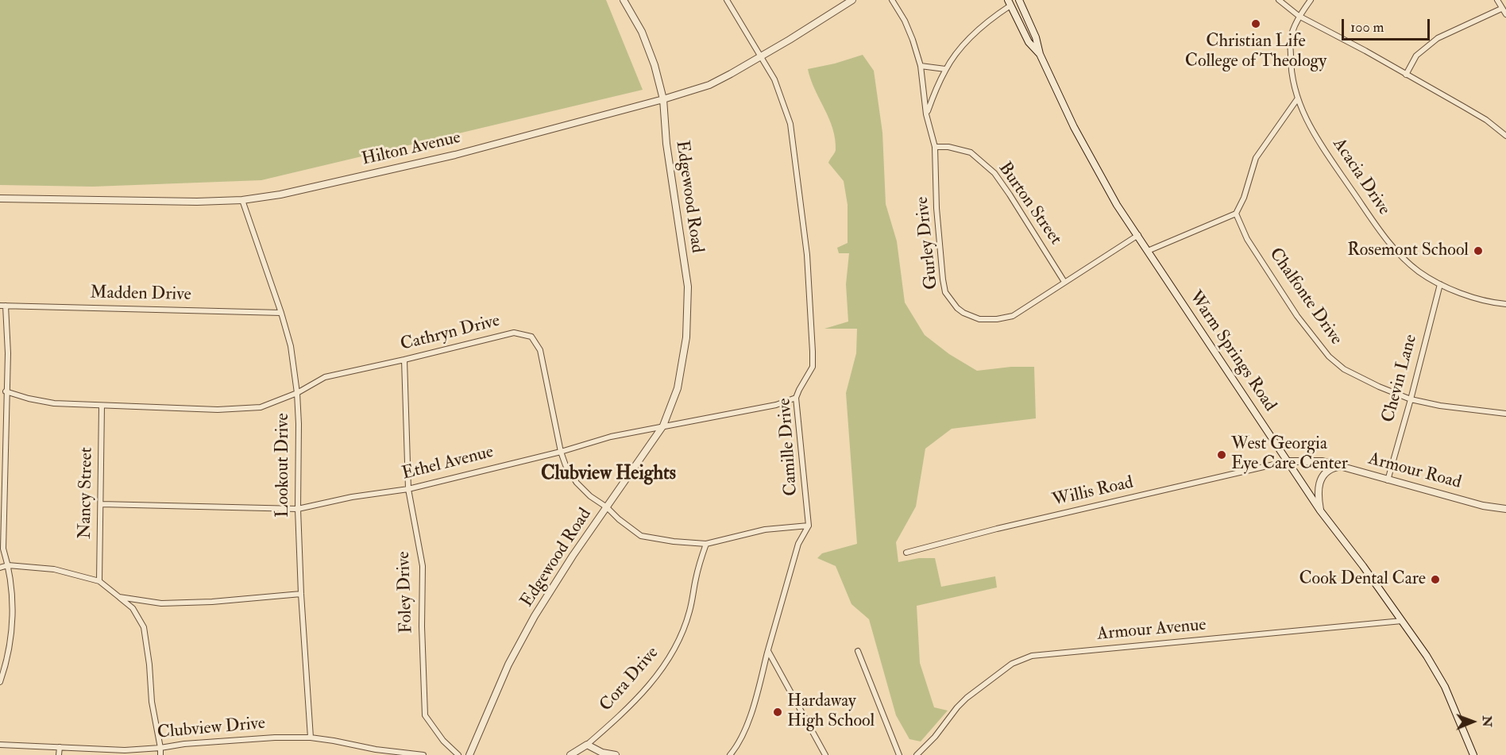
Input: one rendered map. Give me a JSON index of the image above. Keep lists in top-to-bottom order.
{
  "streets": {
    "main road": ["Warm Springs Road"],
    "street": [
      "Hilton Avenue",
      "Acacia Drive",
      "Edgewood Road",
      "Burton Street",
      "Gurley Drive",
      "Madden Drive",
      "Chalfonte Drive",
      "Cathryn Drive",
      "Chevin Lane",
      "Camille Drive",
      "Ethel Avenue",
      "Lookout Drive",
      "Armour Road",
      "Willis Road",
      "Nancy Street",
      "Foley Drive",
      "Armour Avenue",
      "Cora Drive",
      "Clubview Drive"
    ]
  },
  "crossings": [
    ["Hilton Avenue", "Edgewood Road"],
    ["Hilton Avenue", "Camille Drive"],
    ["Hilton Avenue", "Lookout Drive"],
    ["Acacia Drive", "Chevin Lane"],
    ["Edgewood Road", "Cathryn Drive"],
    ["Edgewood Road", "Ethel Avenue"],
    ["Burton Street", "Gurley Drive"],
    ["Gurley Drive", "Warm Springs Road"],
    ["Madden Drive", "Lookout Drive"],
    ["Chalfonte Drive", "Chevin Lane"],
    ["Cathryn Drive", "Camille Drive"],
    ["Cathryn Drive", "Ethel Avenue"],
    ["Cathryn Drive", "Lookout Drive"],
    ["Cathryn Drive", "Nancy Street"],
    ["Cathryn Drive", "Foley Drive"],
    ["Cathryn Drive", "Cora Drive"],
    ["Warm Springs Road", "Armour Road"],
    ["Warm Springs Road", "Willis Road"],
    ["Warm Springs Road", "Armour Avenue"],
    ["Chevin Lane", "Armour Road"],
    ["Camille Drive", "Ethel Avenue"],
    ["Ethel Avenue", "Lookout Drive"],
    ["Ethel Avenue", "Nancy Street"],
    ["Ethel Avenue", "Foley Drive"],
    ["Lookout Drive", "Clubview Drive"],
    ["Armour Road", "Willis Road"]
  ],
  "districts": ["Clubview Heights"],
  "places": [
    "Christian Life College of Theology",
    "Rosemont School",
    "West Georgia Eye Care Center",
    "Cook Dental Care",
    "Hardaway High School"
  ],
  "scale_bar": "100 m",
  "north": "right"
}
